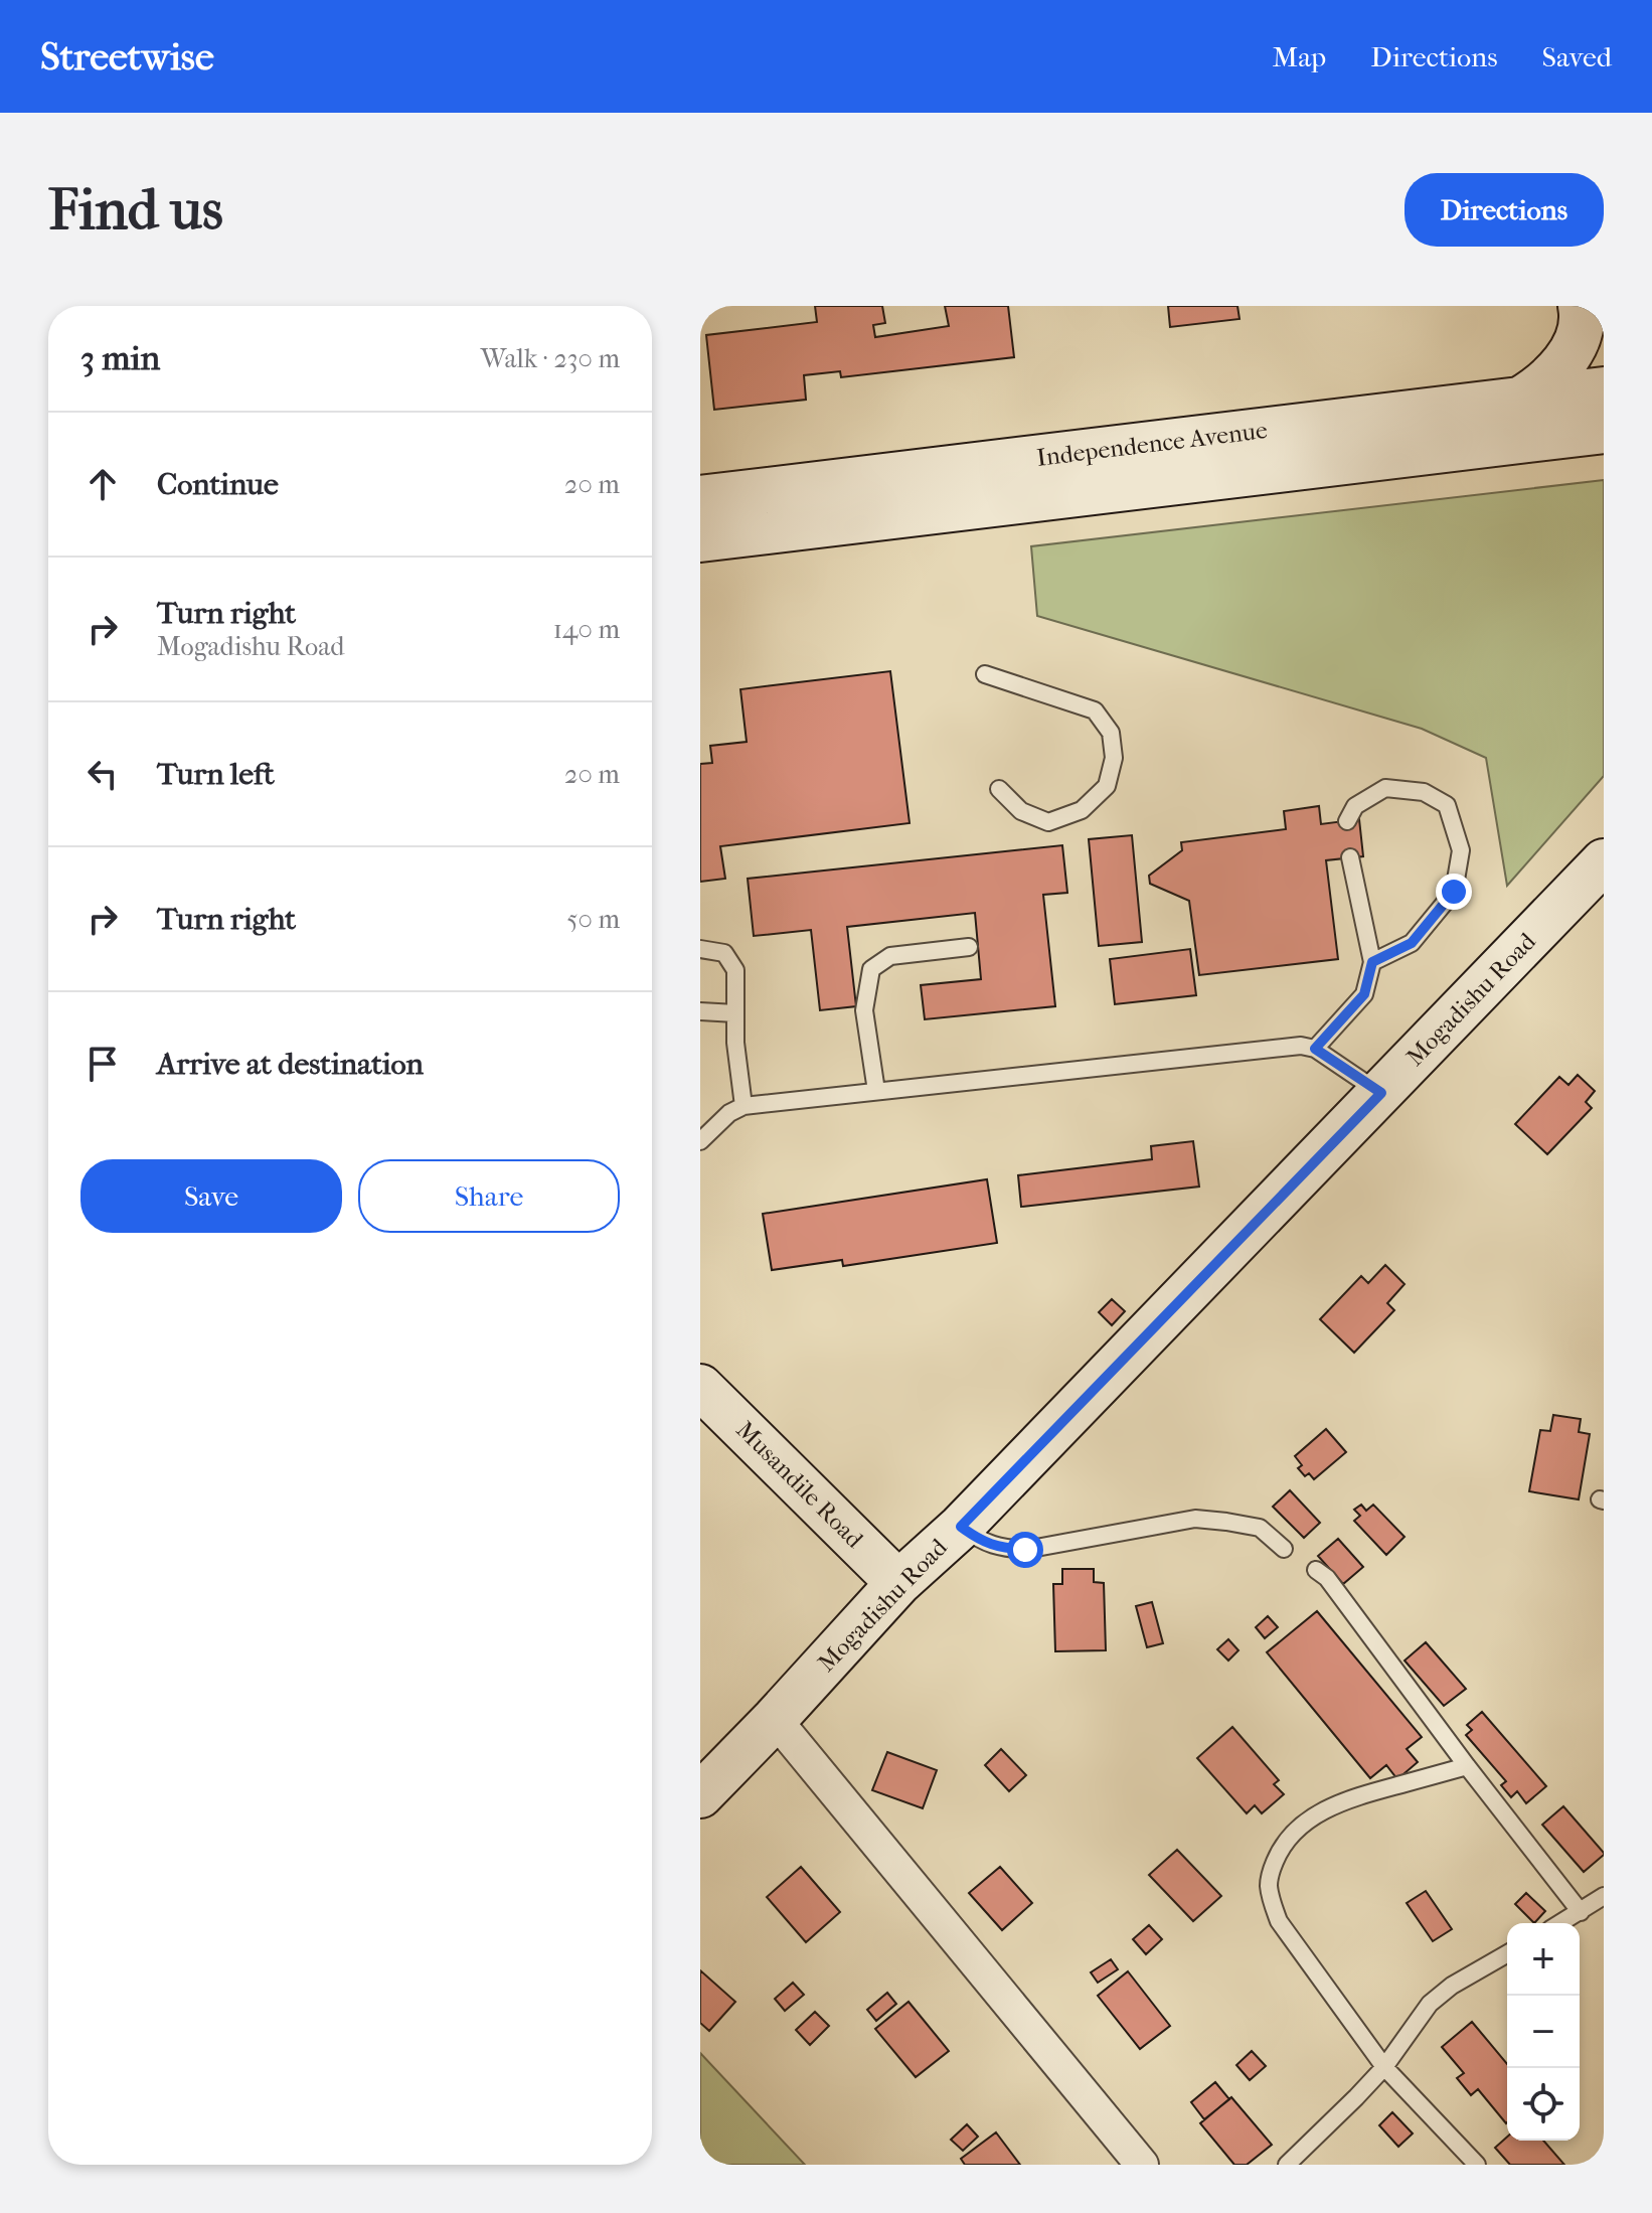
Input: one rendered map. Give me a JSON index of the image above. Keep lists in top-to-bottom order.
{
  "streets": {
    "main road": ["Independence Avenue", "Mogadishu Road", "Musandile Road"]
  },
  "crossings": [
    ["Mogadishu Road", "Musandile Road"]
  ],
  "page": {
    "header": "Streetwise",
    "nav": ["Map", "Directions", "Saved"],
    "buttons": [
      "Directions",
      ["Save", "Share"]
    ],
    "title": "Find us",
    "heading": ["3 min", "Walk · 230 m"],
    "list": [
      ["Continue", "20 m"],
      ["Turn right", "Mogadishu Road", "140 m"],
      ["Turn left", "20 m"],
      ["Turn right", "50 m"],
      "Arrive at destination"
    ],
    "map_buttons": ["+", "−"]
  }
}
